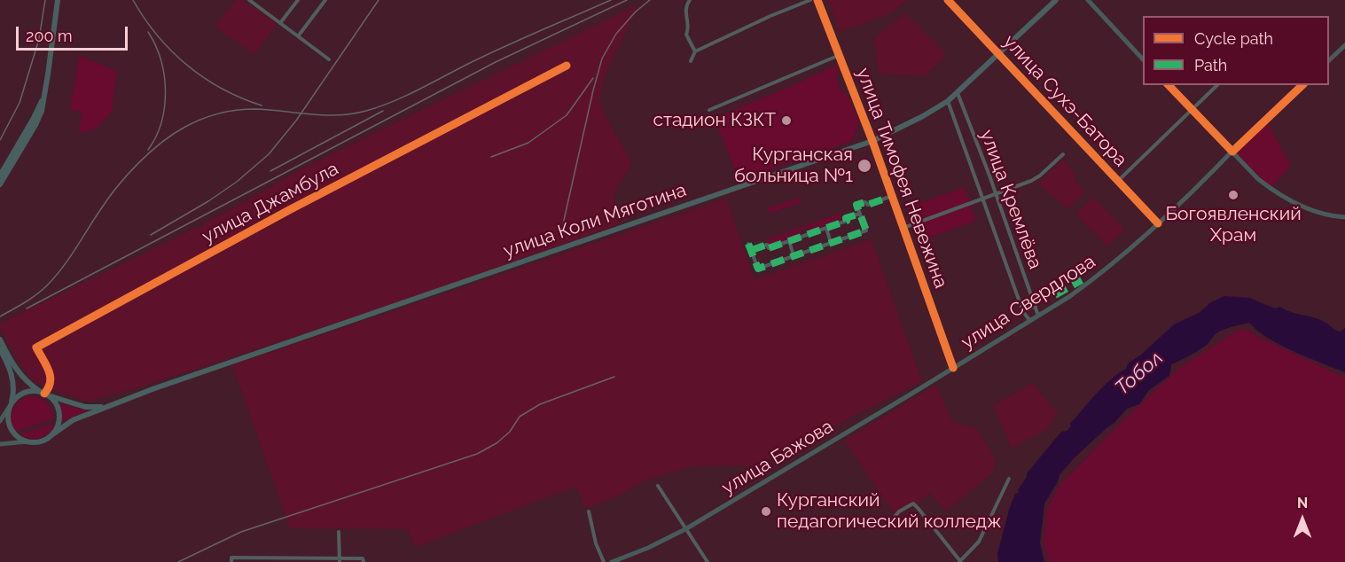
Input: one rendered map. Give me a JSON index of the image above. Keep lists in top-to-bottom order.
{
  "streets": {
    "main road": [
      "улица Тимофея Невежина",
      "улица Коли Мяготина",
      "улица Свердлова",
      "улица Бажова"
    ],
    "street": ["улица Сухэ-Батора", "улица Кремлёва", "улица Джамбула"]
  },
  "crossings": [
    ["улица Сухэ-Батора", "улица Коли Мяготина"],
    ["улица Сухэ-Батора", "улица Свердлова"],
    ["улица Тимофея Невежина", "улица Коли Мяготина"],
    ["улица Тимофея Невежина", "улица Свердлова"],
    ["улица Тимофея Невежина", "улица Бажова"],
    ["улица Кремлёва", "улица Коли Мяготина"],
    ["улица Кремлёва", "улица Свердлова"],
    ["улица Джамбула", "улица Коли Мяготина"],
    ["улица Свердлова", "улица Бажова"]
  ],
  "water": ["Тобол"],
  "places": [
    "стадион КЗКТ",
    "Курганская больница №1",
    "Богоявленский Храм",
    "Курганский педагогический колледж"
  ],
  "legend": ["Cycle path", "Path"],
  "scale_bar": "200 m",
  "north": "top"
}
